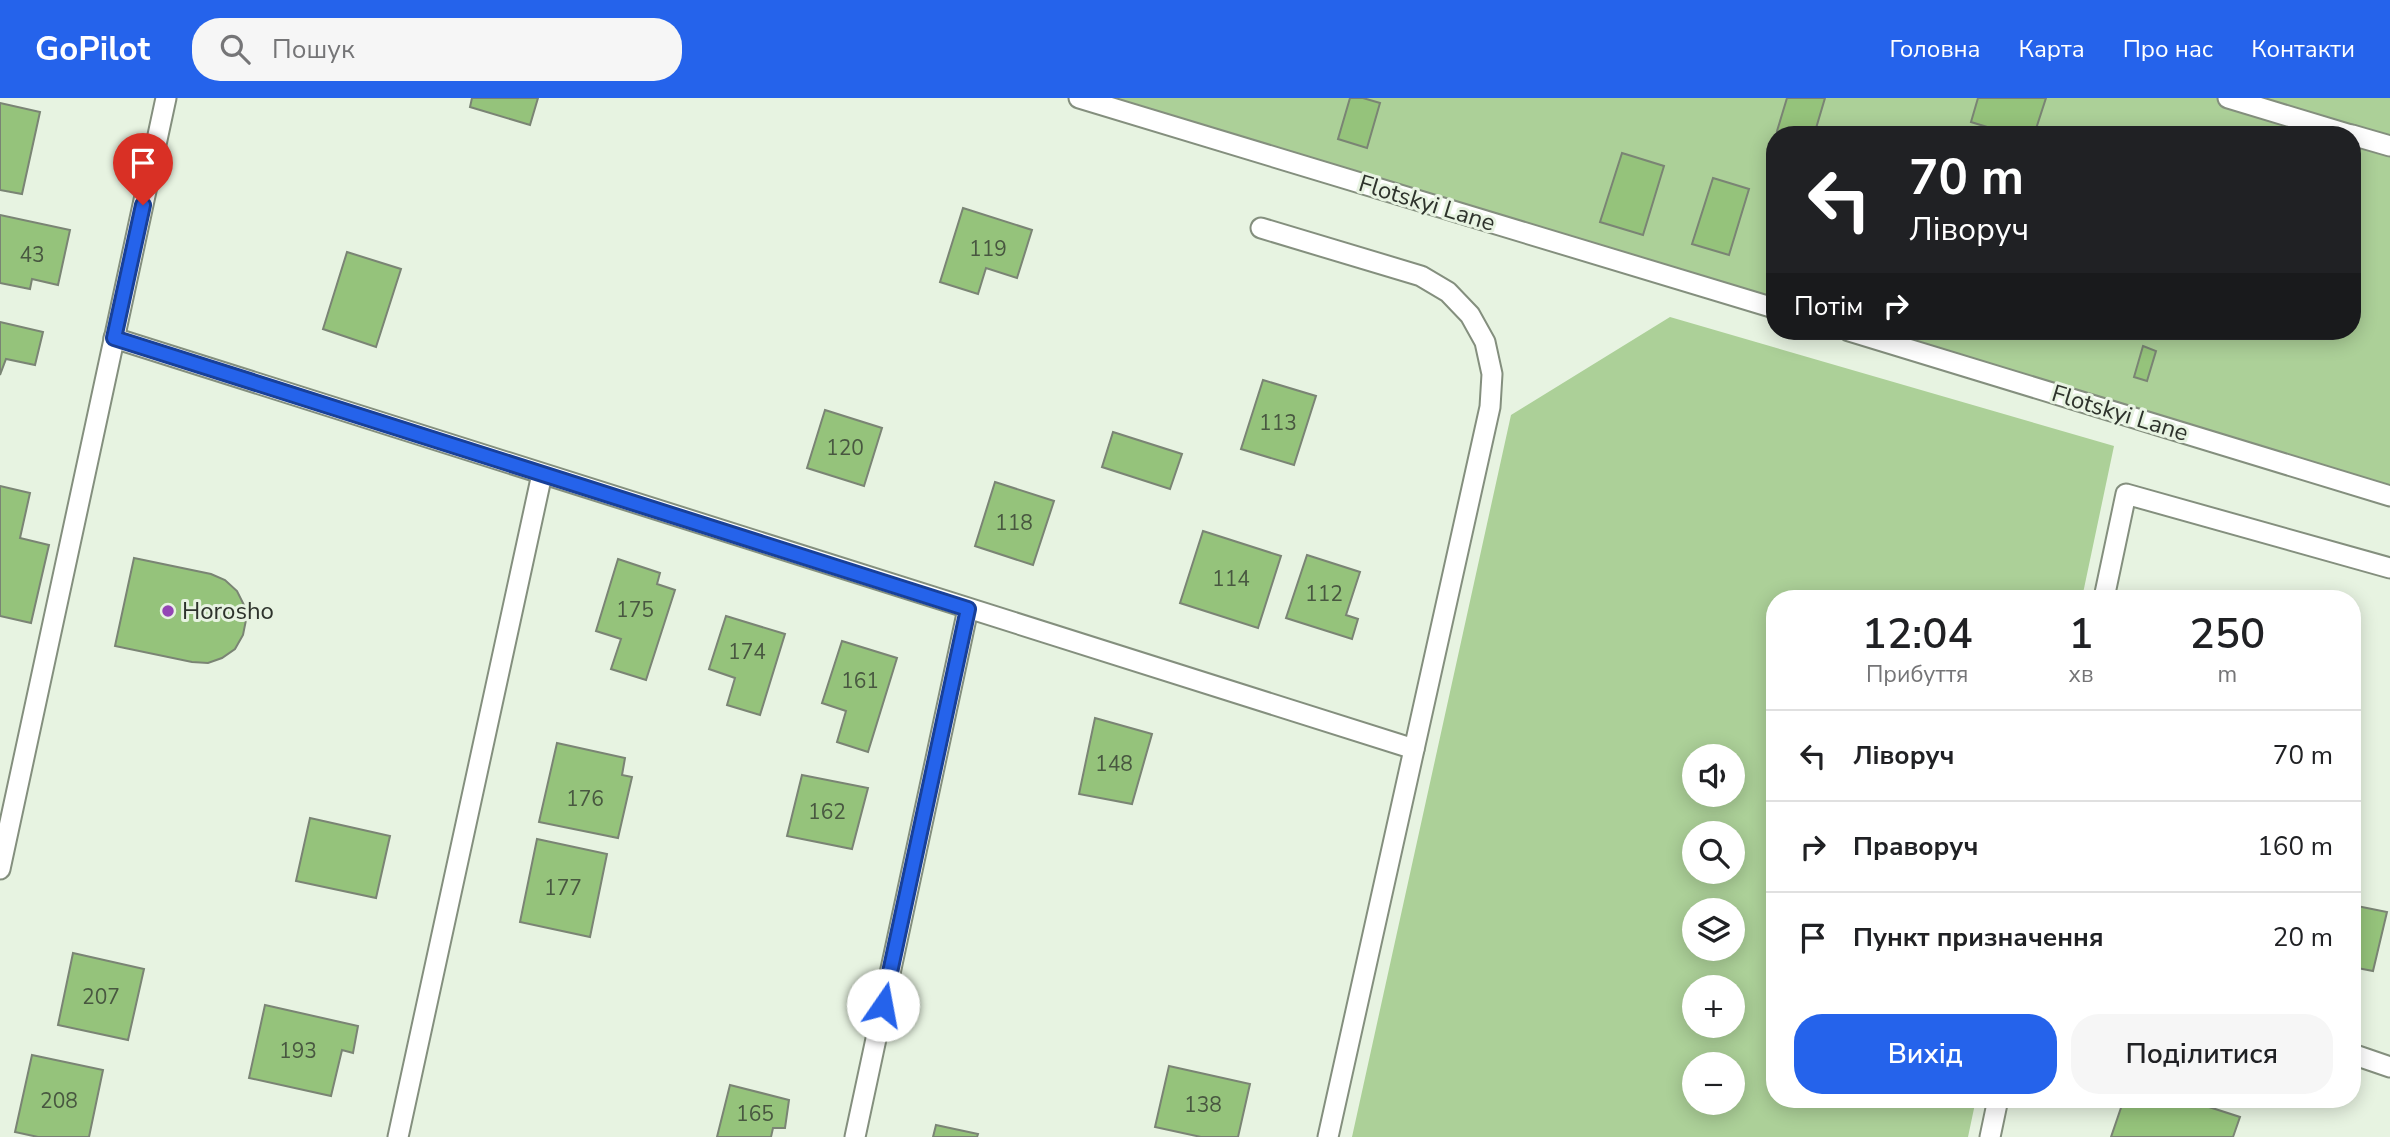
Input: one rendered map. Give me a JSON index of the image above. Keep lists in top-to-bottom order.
{
  "streets": {
    "lane": ["Flotskyi Lane"]
  },
  "places": ["Horosho"],
  "house_numbers": [
    "119",
    "43",
    "113",
    "120",
    "118",
    "114",
    "112",
    "175",
    "174",
    "161",
    "148",
    "176",
    "162",
    "177",
    "207",
    "193",
    "208",
    "138",
    "165"
  ],
  "page": {
    "header": "GoPilot",
    "search": "Пошук",
    "nav": [
      "Головна",
      "Карта",
      "Про нас",
      "Контакти"
    ],
    "turn": ["70 m", "Ліворуч"],
    "then": "Потім",
    "eta": [
      "12:04",
      "Прибуття",
      "1",
      "хв",
      "250",
      "m"
    ],
    "list": [
      {
        "name": "Ліворуч",
        "value": "70 m"
      },
      {
        "name": "Праворуч",
        "value": "160 m"
      },
      {
        "name": "Пункт призначення",
        "value": "20 m"
      }
    ],
    "map_buttons": ["+", "−"],
    "buttons": ["Вихід", "Поділитися"]
  }
}
